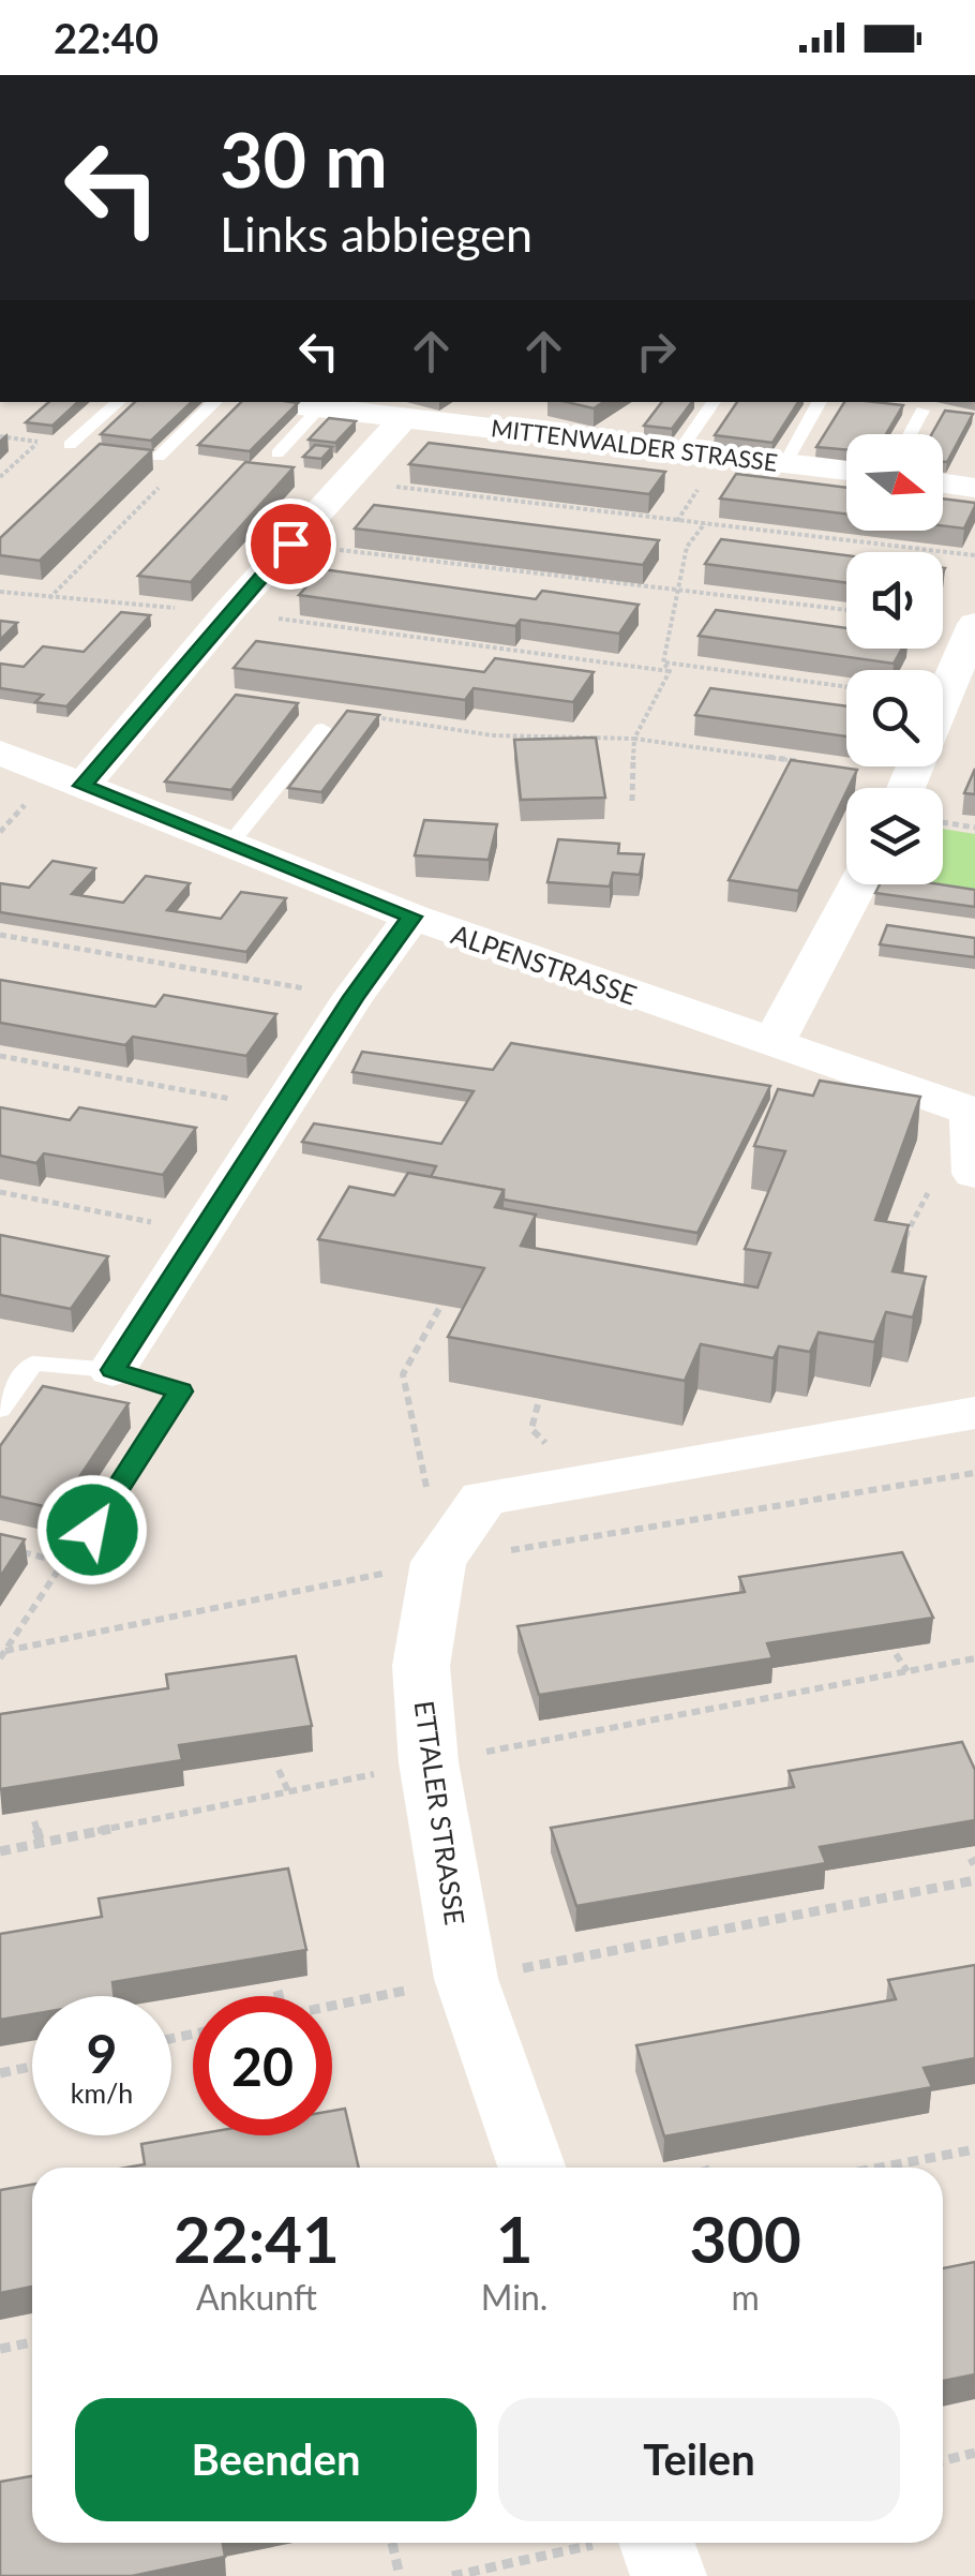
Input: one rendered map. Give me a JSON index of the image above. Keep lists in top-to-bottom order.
{
  "streets": {
    "street": ["MITTENWALDER STRASSE", "ALPENSTRASSE", "ETTALER STRASSE"]
  },
  "north": "right",
  "page": {
    "status": "22:40",
    "turn": ["30 m", "Links abbiegen"],
    "speed": "9 km/h",
    "limit": "20",
    "eta": [
      "22:41",
      "Ankunft",
      "1",
      "Min.",
      "300",
      "m"
    ],
    "buttons": ["Beenden", "Teilen"]
  }
}
